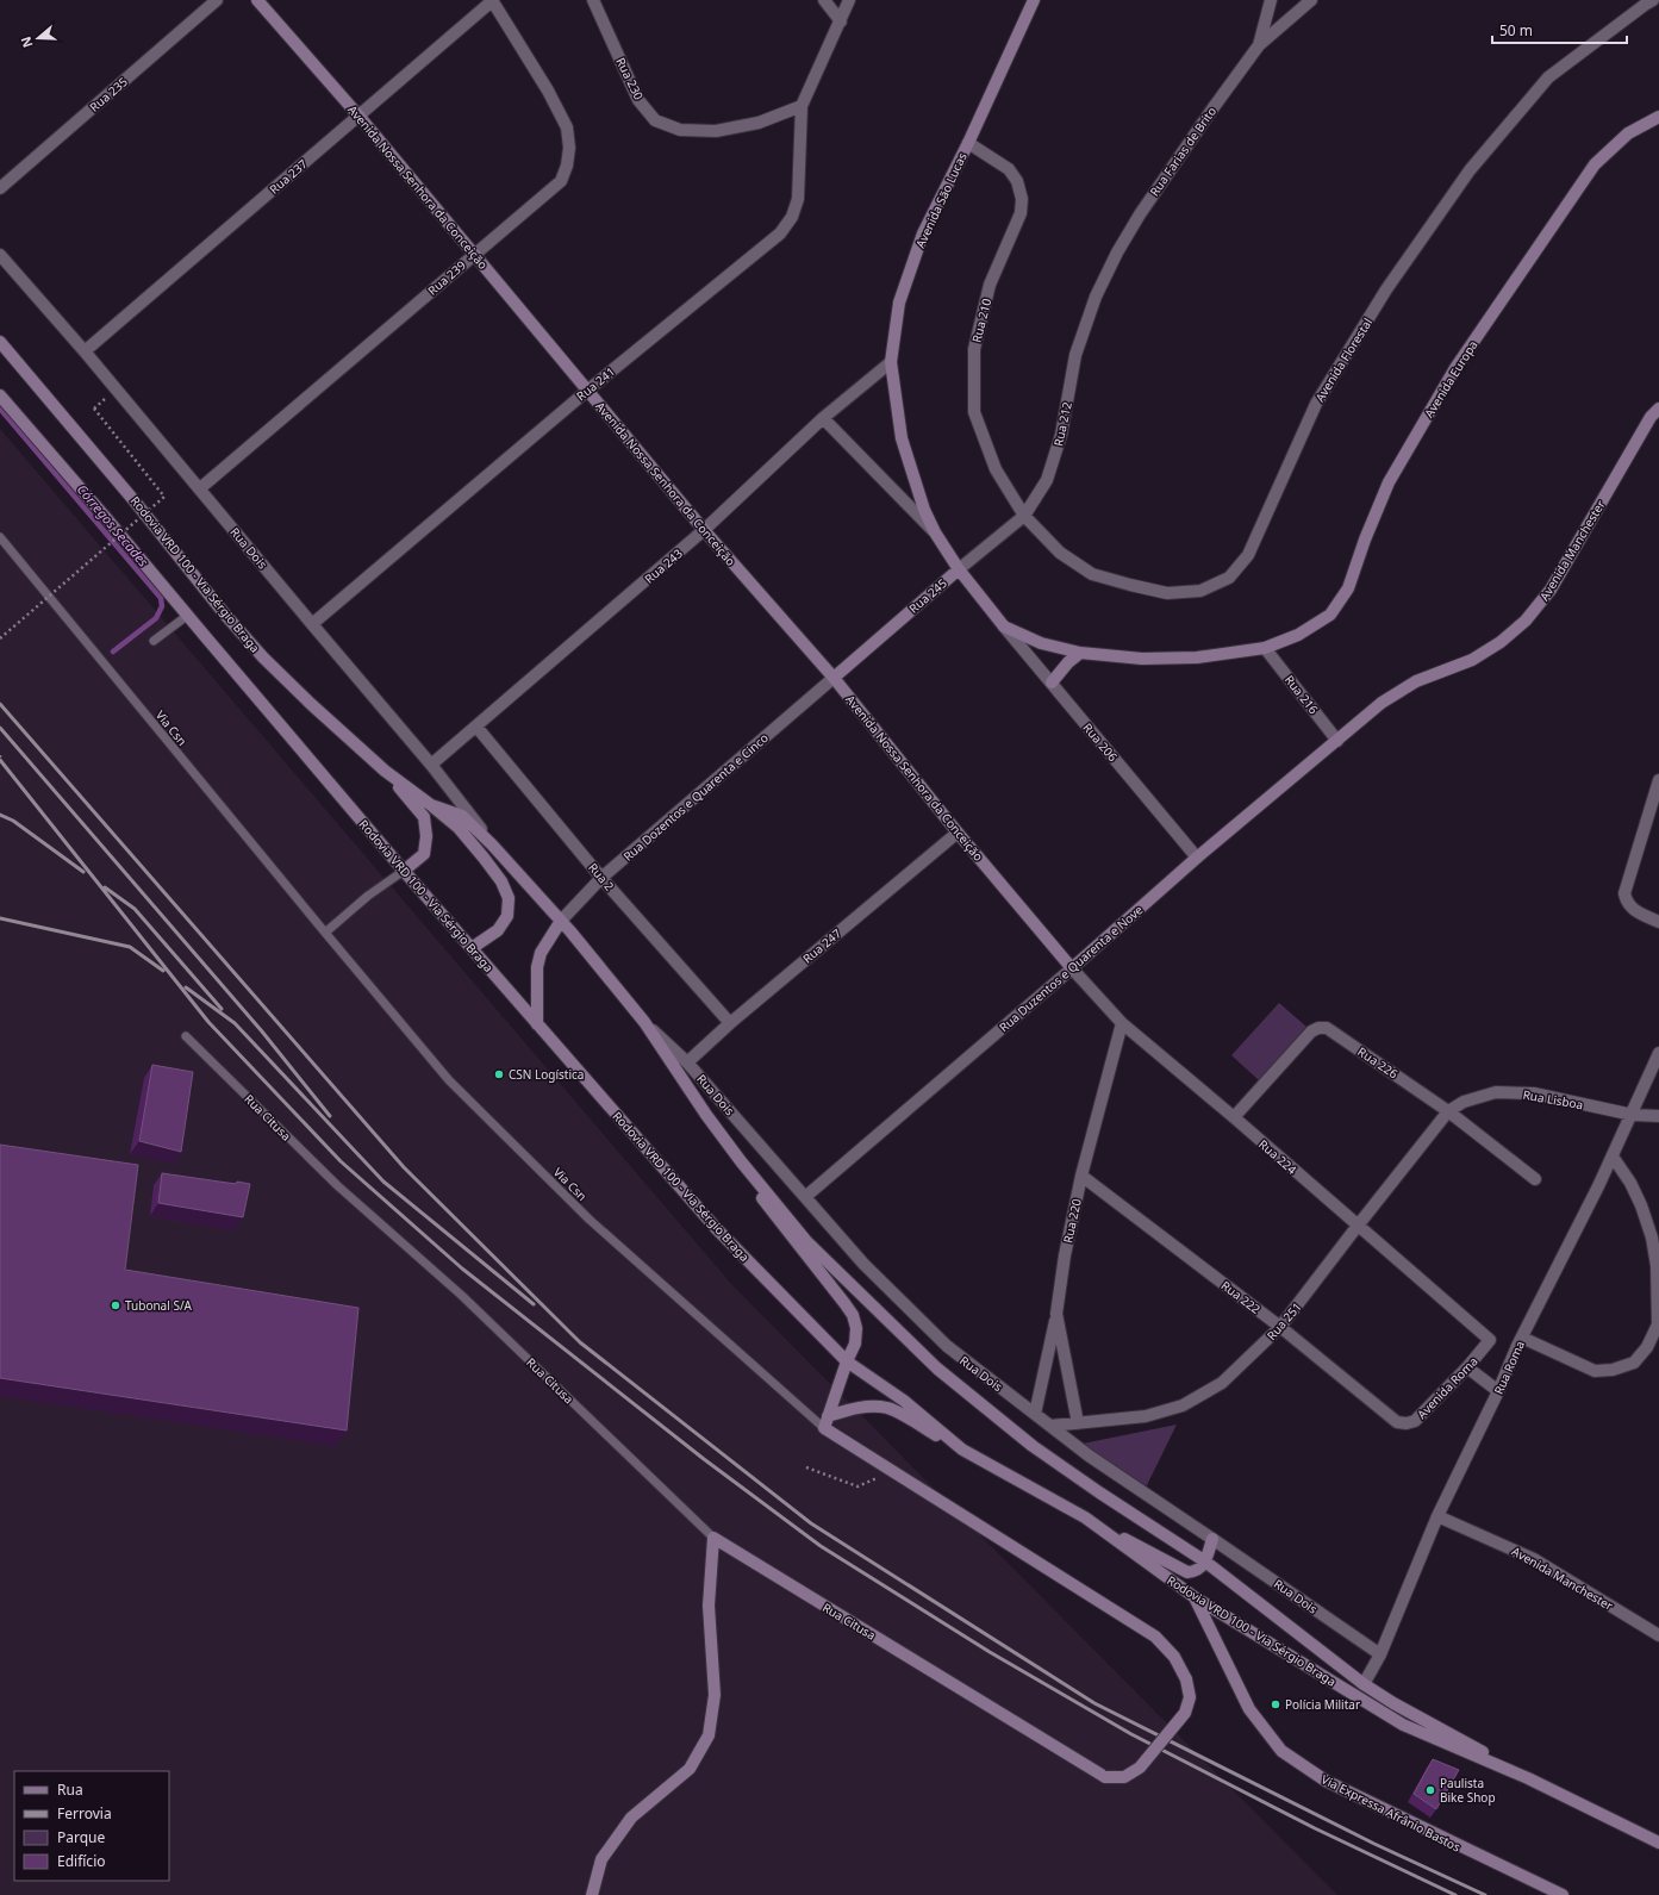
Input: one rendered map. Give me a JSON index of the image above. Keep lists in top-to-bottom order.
{
  "streets": {
    "main road": [
      "Avenida Nossa Senhora da Conceição",
      "Avenida São Lucas",
      "Avenida Europa",
      "Avenida Manchester",
      "Rodovia VRD 100 - Via Sérgio Braga",
      "Rua 245",
      "Rua Duzentos e Quarenta e Nove",
      "Rua Citusa",
      "Via Expressa Afrânio Bastos"
    ],
    "street": [
      "Rua 230",
      "Rua 235",
      "Rua Farias de Brito",
      "Rua 237",
      "Rua 239",
      "Rua 210",
      "Avenida Florestal",
      "Rua 241",
      "Rua 212",
      "Rua Dois",
      "Rua 243",
      "Rua 216",
      "Rua 206",
      "Rua Dozentos e Quarenta e Cinco",
      "Rua 2",
      "Rua 247",
      "Rua 226",
      "Rua Lisboa",
      "Rua 224",
      "Rua 220",
      "Rua 222",
      "Rua 251",
      "Rua Roma",
      "Avenida Roma"
    ],
    "lane": ["Via Csn"]
  },
  "crossings": [
    ["Rua 230", "Rua 241"],
    ["Rua Farias de Brito", "Rua 212"],
    ["Rua 237", "Avenida Nossa Senhora da Conceição"],
    ["Rua 237", "Rua 239"],
    ["Rua 237", "Rua Dois"],
    ["Avenida Nossa Senhora da Conceição", "Rua 239"],
    ["Avenida Nossa Senhora da Conceição", "Rua 241"],
    ["Avenida Nossa Senhora da Conceição", "Rua 243"],
    ["Avenida Nossa Senhora da Conceição", "Rua 245"],
    ["Avenida Nossa Senhora da Conceição", "Rua Dozentos e Quarenta e Cinco"],
    ["Avenida Nossa Senhora da Conceição", "Rua 247"],
    ["Avenida Nossa Senhora da Conceição", "Rua Duzentos e Quarenta e Nove"],
    ["Avenida Nossa Senhora da Conceição", "Rua 224"],
    ["Avenida São Lucas", "Rua 210"],
    ["Avenida São Lucas", "Avenida Europa"],
    ["Avenida São Lucas", "Rua 243"],
    ["Avenida São Lucas", "Rua 245"],
    ["Avenida São Lucas", "Rua 206"],
    ["Rua 239", "Rua Dois"],
    ["Rua 210", "Avenida Florestal"],
    ["Rua 210", "Rua 212"],
    ["Rua 210", "Rua 245"],
    ["Avenida Florestal", "Rua 212"],
    ["Avenida Florestal", "Rua 245"],
    ["Avenida Europa", "Rua 216"],
    ["Avenida Europa", "Rua 206"],
    ["Rua 241", "Rua Dois"],
    ["Rua 212", "Rua 245"],
    ["Rua Dois", "Rua 243"],
    ["Rua Dois", "Rodovia VRD 100 - Via Sérgio Braga"],
    ["Rua Dois", "Rua 247"],
    ["Rua Dois", "Rua Duzentos e Quarenta e Nove"],
    ["Rua Dois", "Rua 251"],
    ["Rua Dois", "Rua Roma"],
    ["Avenida Manchester", "Rua 216"],
    ["Avenida Manchester", "Rua Duzentos e Quarenta e Nove"],
    ["Avenida Manchester", "Rua Roma"],
    ["Rua 243", "Rua 2"],
    ["Rodovia VRD 100 - Via Sérgio Braga", "Rua Dozentos e Quarenta e Cinco"],
    ["Rodovia VRD 100 - Via Sérgio Braga", "Rua Roma"],
    ["Rodovia VRD 100 - Via Sérgio Braga", "Via Expressa Afrânio Bastos"],
    ["Rua 245", "Rua Dozentos e Quarenta e Cinco"],
    ["Rua 216", "Rua Duzentos e Quarenta e Nove"],
    ["Via Csn", "Rua Citusa"],
    ["Rua 206", "Rua Duzentos e Quarenta e Nove"],
    ["Rua Dozentos e Quarenta e Cinco", "Rua 2"],
    ["Rua 2", "Rua 247"],
    ["Rua Duzentos e Quarenta e Nove", "Rua 224"],
    ["Rua 226", "Rua Lisboa"],
    ["Rua 226", "Rua 224"],
    ["Rua 226", "Rua 251"],
    ["Rua Lisboa", "Rua 251"],
    ["Rua Lisboa", "Rua Roma"],
    ["Rua 224", "Rua 220"],
    ["Rua 224", "Rua 251"],
    ["Rua 224", "Avenida Roma"],
    ["Rua 220", "Rua 222"],
    ["Rua 220", "Rua 251"],
    ["Rua 222", "Rua 251"],
    ["Rua 222", "Avenida Roma"]
  ],
  "water": ["Córregos Secades"],
  "places": [
    "CSN Logística",
    "Tubonal S/A",
    "Polícia Militar",
    "Paulista Bike Shop"
  ],
  "legend": [
    "Rua",
    "Ferrovia",
    "Parque",
    "Edifício"
  ],
  "scale_bar": "50 m",
  "north": "left"
}
